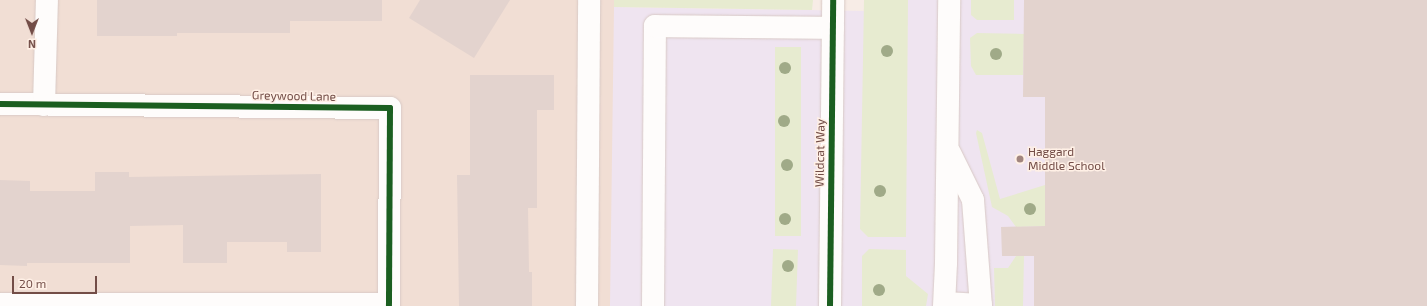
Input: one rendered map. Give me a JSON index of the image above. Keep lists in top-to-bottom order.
{
  "streets": {
    "street": ["Greywood Lane", "Wildcat Way"]
  },
  "places": ["Haggard Middle School"],
  "scale_bar": "20 m",
  "north": "bottom"
}
